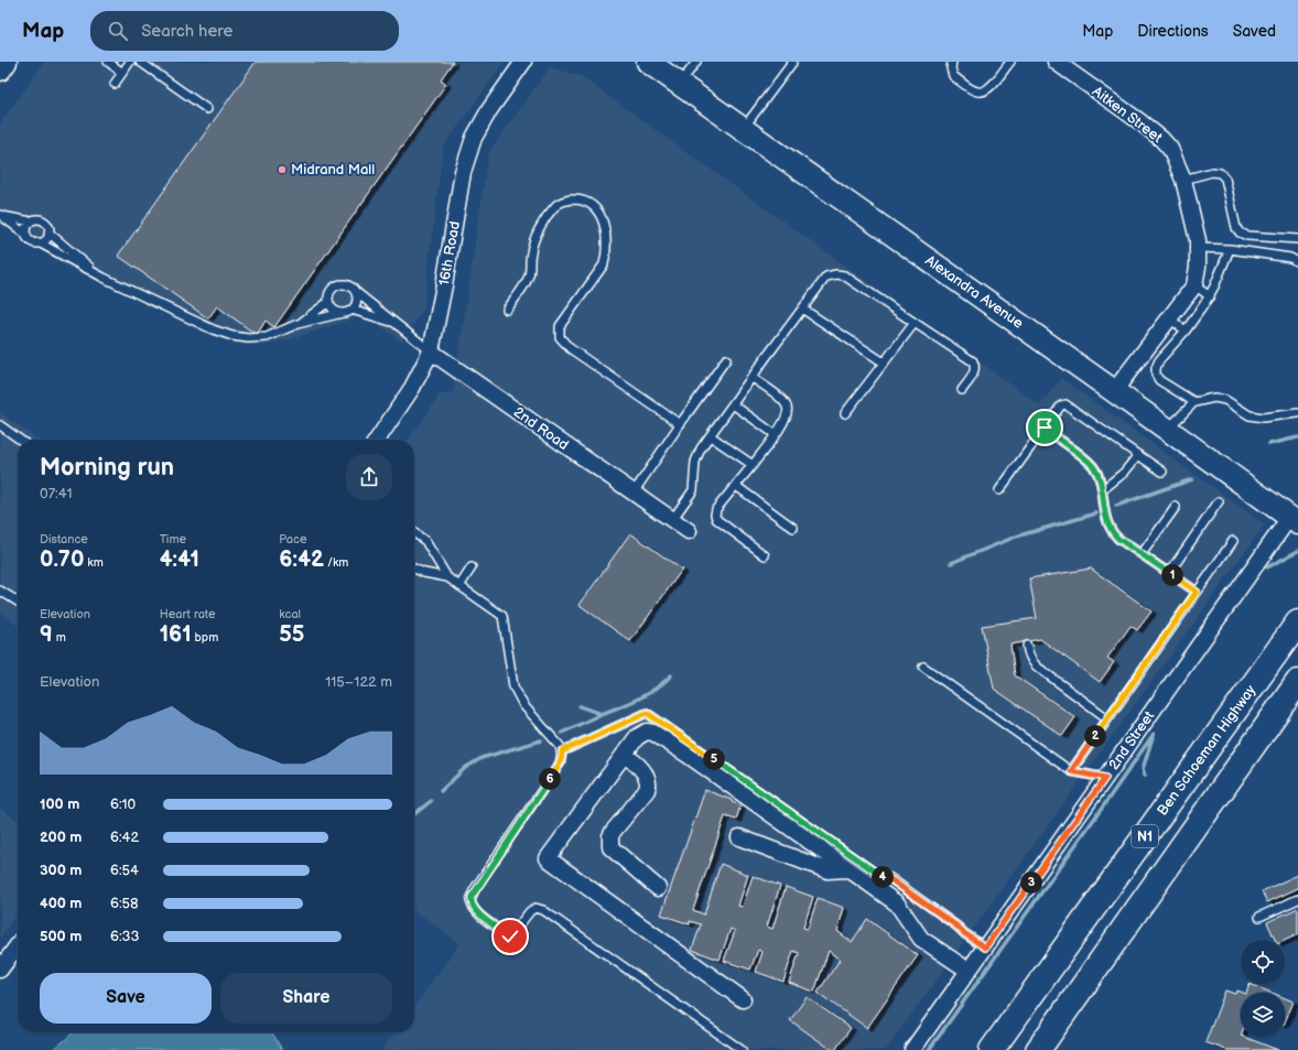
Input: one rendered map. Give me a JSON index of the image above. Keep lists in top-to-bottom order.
{
  "streets": {
    "highway": ["Ben Schoeman Highway", "N1"],
    "main road": ["Alexandra Avenue"],
    "street": [
      "Aitken Street",
      "16th Road",
      "2nd Road",
      "2nd Street"
    ]
  },
  "crossings": [
    ["Aitken Street", "Alexandra Avenue"],
    ["16th Road", "2nd Road"],
    ["Alexandra Avenue", "2nd Street"]
  ],
  "places": ["Midrand Mall"],
  "page": {
    "header": "Map",
    "search": "Search here",
    "nav": ["Map", "Directions", "Saved"],
    "heading": ["Morning run", "07:41"],
    "stats": [
      ["Distance", "0.70 km"],
      ["Time", "4:41"],
      ["Pace", "6:42 /km"],
      ["Elevation", "9 m"],
      ["Heart rate", "161 bpm"],
      ["kcal", "55"]
    ],
    "pins": [
      "1",
      "2",
      "5",
      "6",
      "4",
      "3"
    ],
    "chart": ["Elevation", "115–122 m"],
    "list": [
      {
        "name": "100 m",
        "note": "6:10"
      },
      {
        "name": "200 m",
        "note": "6:42"
      },
      {
        "name": "300 m",
        "note": "6:54"
      },
      {
        "name": "400 m",
        "note": "6:58"
      },
      {
        "name": "500 m",
        "note": "6:33"
      }
    ],
    "buttons": ["Save", "Share"]
  }
}
